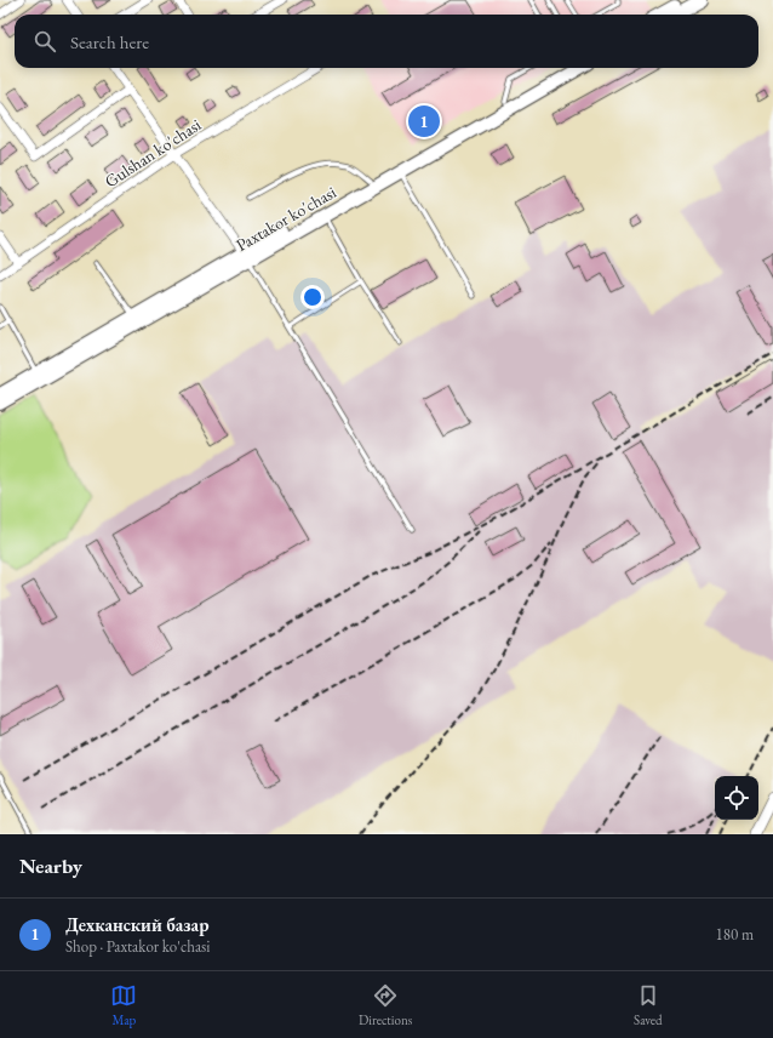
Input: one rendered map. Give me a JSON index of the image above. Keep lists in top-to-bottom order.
{
  "streets": {
    "main road": ["Paxtakor ko'chasi"],
    "street": ["Gulshan ko'chasi"]
  },
  "page": {
    "search": "Search here",
    "pins": "1",
    "heading": "Nearby",
    "list": [
      {
        "mark": "1",
        "name": "Дехканский базар",
        "note": "Shop · Paxtakor ko'chasi",
        "value": "180 m"
      }
    ],
    "nav": ["Map", "Directions", "Saved"]
  }
}
